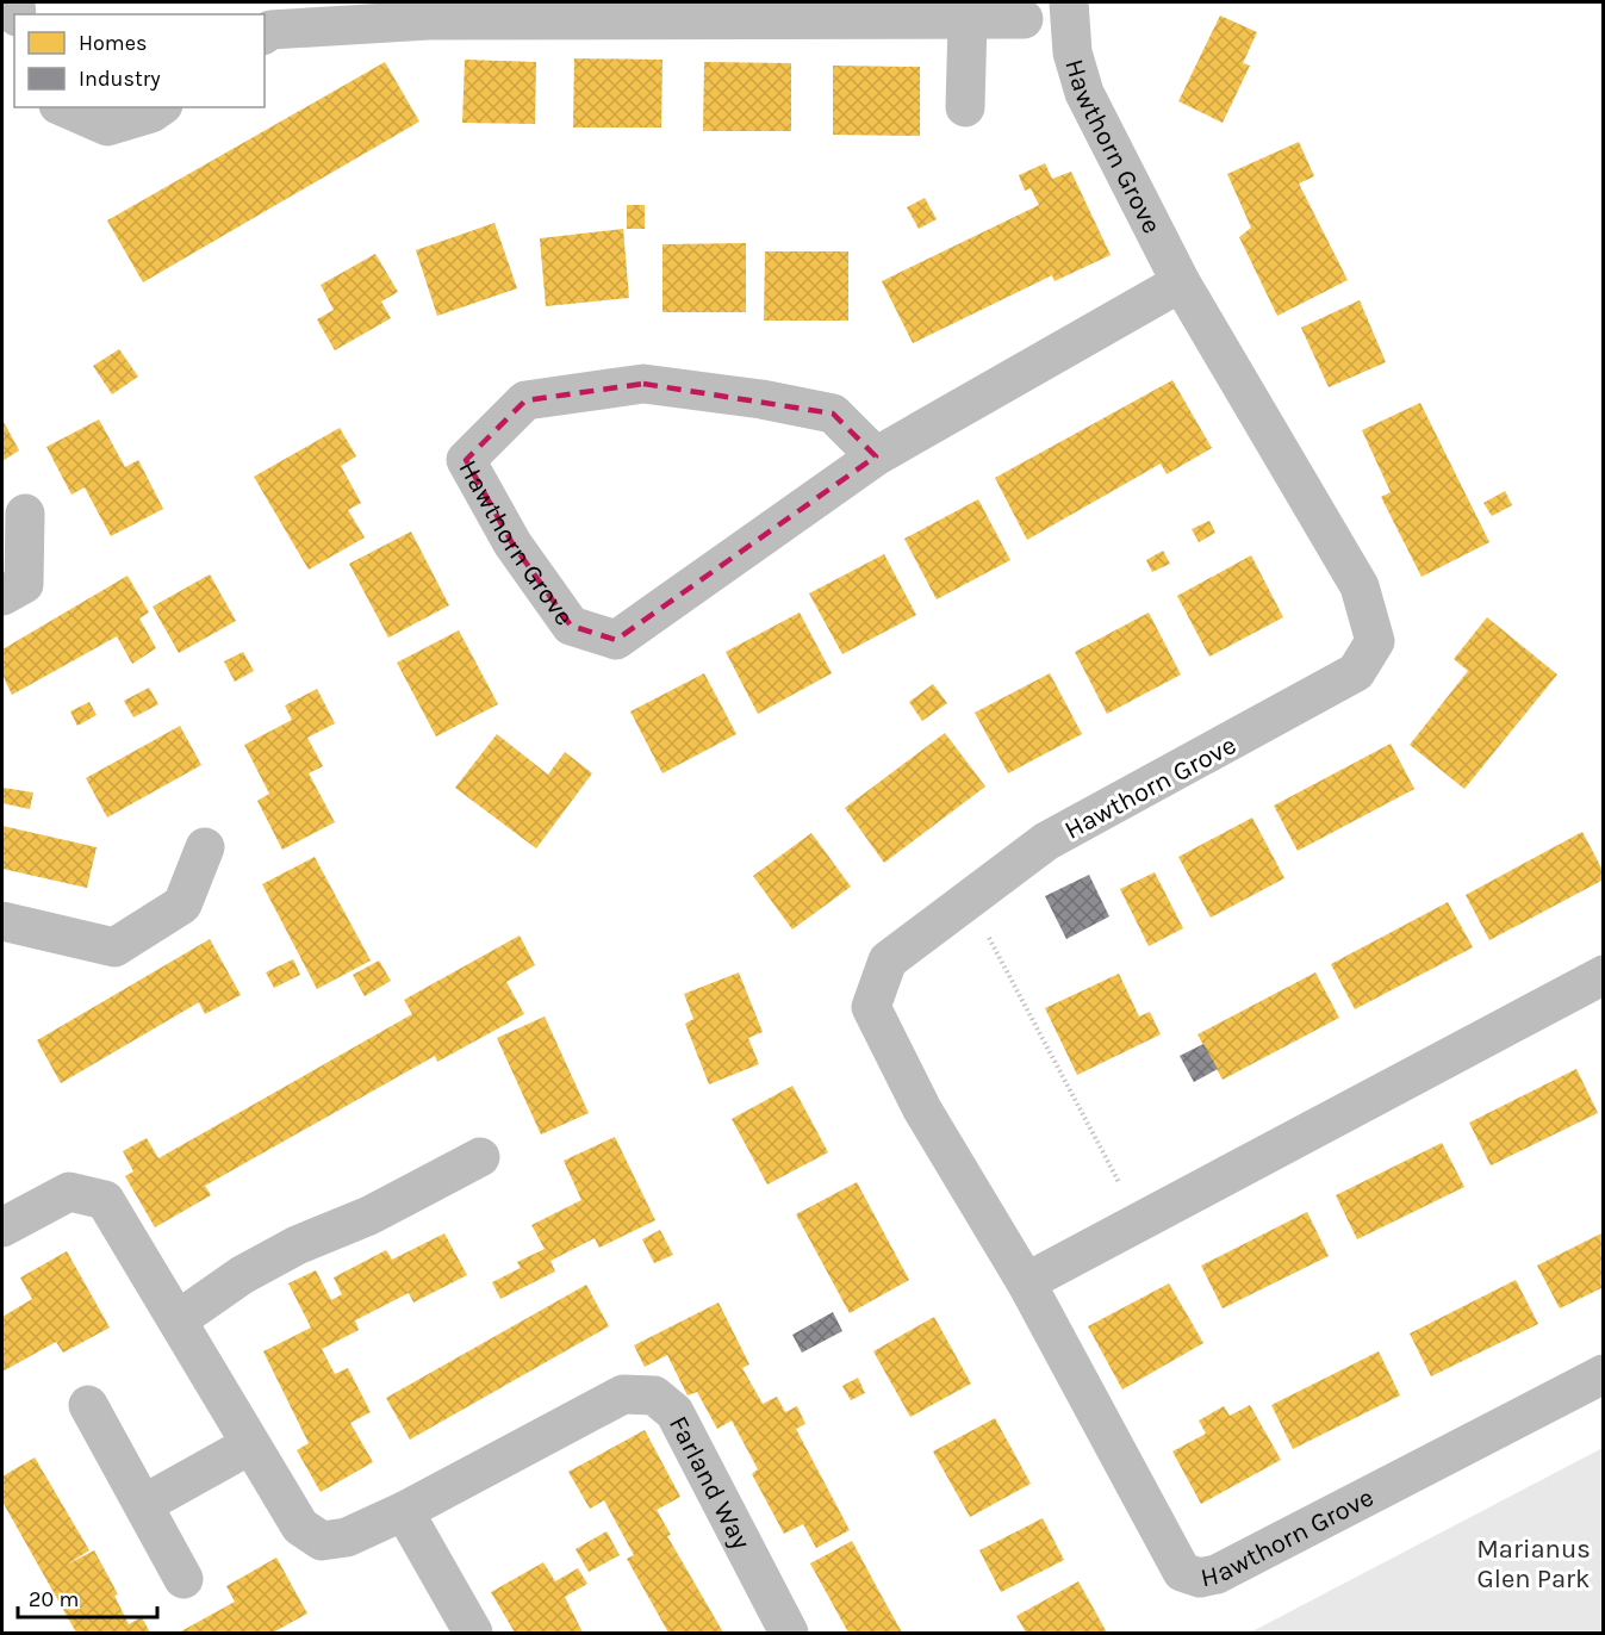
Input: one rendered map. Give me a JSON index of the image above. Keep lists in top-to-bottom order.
{
  "streets": {
    "street": ["Hawthorn Grove", "Farland Way"]
  },
  "parks": ["Marianus Glen Park"],
  "legend": ["Homes", "Industry"],
  "scale_bar": "20 m"
}
